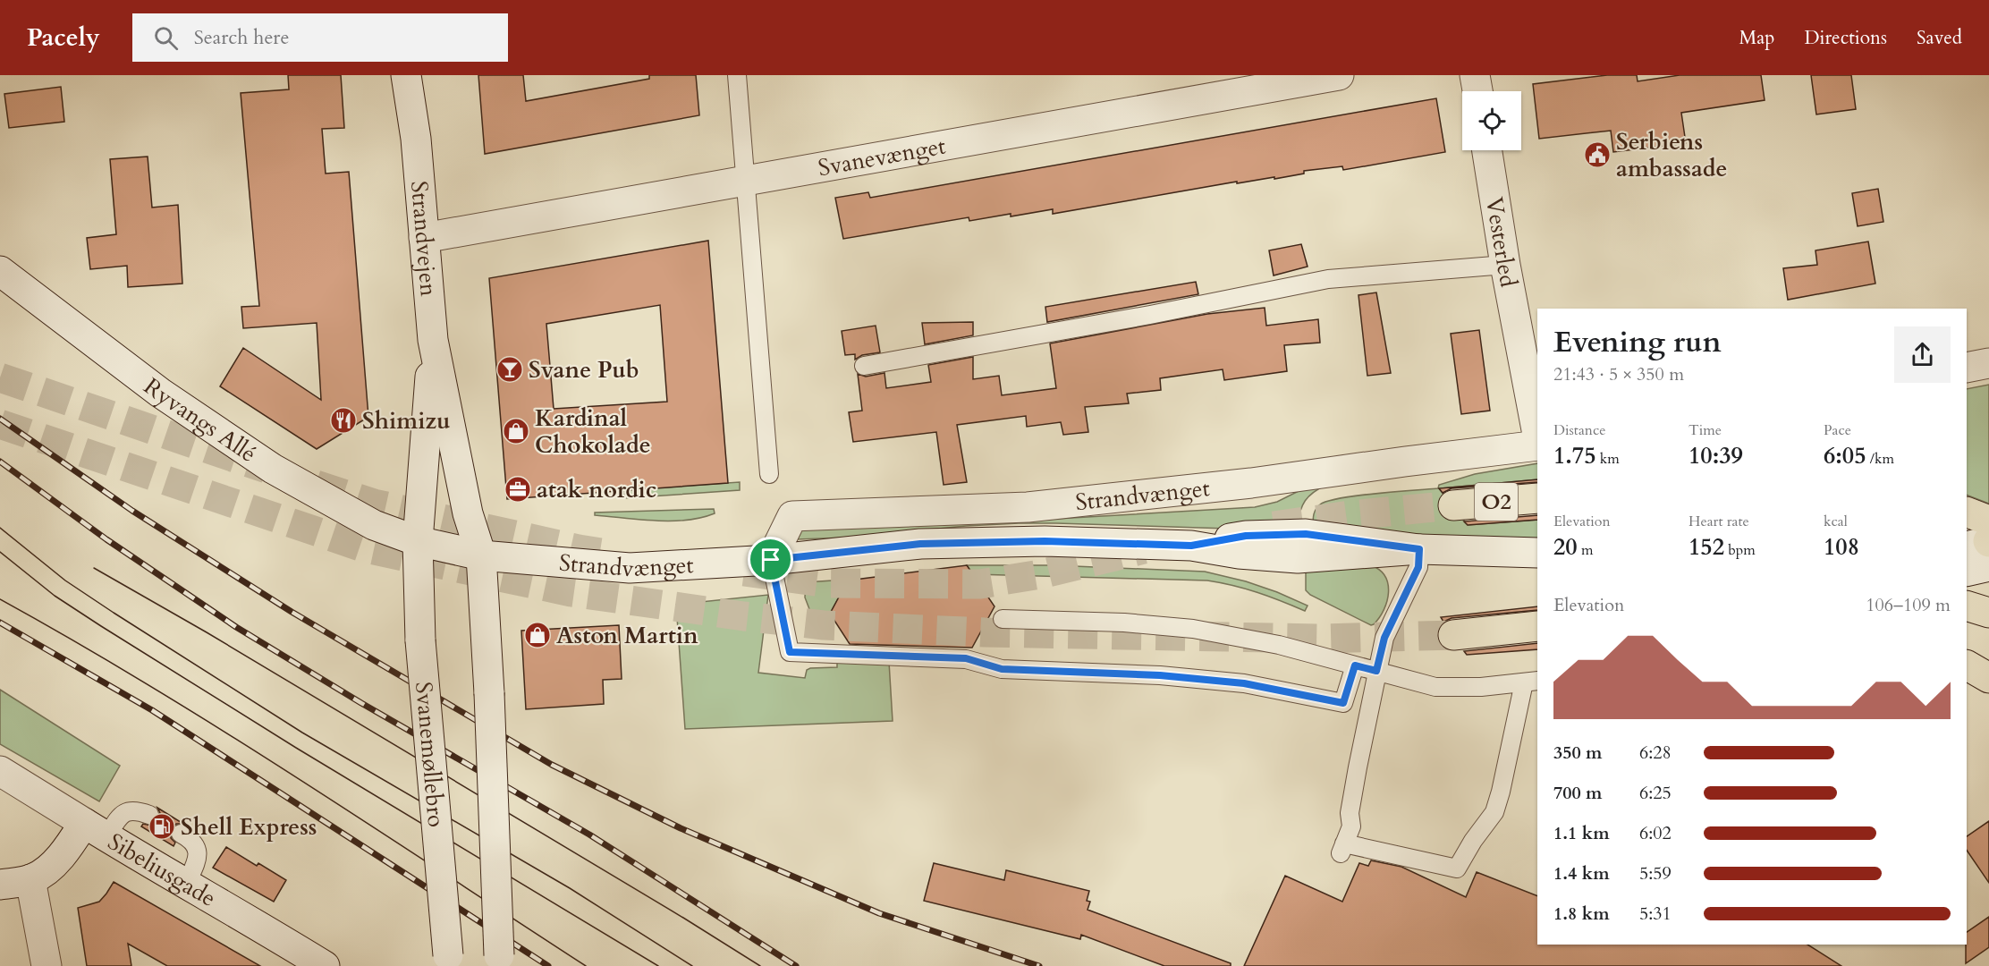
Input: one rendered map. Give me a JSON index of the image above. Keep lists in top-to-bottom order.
{
  "streets": {
    "main road": ["O2"],
    "street": [
      "Svanevænget",
      "Strandvejen",
      "Vesterled",
      "Ryvangs Allé",
      "Strandvænget",
      "Svanemøllebro",
      "Sibeliusgade"
    ]
  },
  "crossings": [
    ["Svanevænget", "Strandvejen"],
    ["Strandvejen", "Ryvangs Allé"],
    ["Strandvejen", "Strandvænget"],
    ["Strandvejen", "Svanemøllebro"],
    ["Ryvangs Allé", "Strandvænget"],
    ["Ryvangs Allé", "Svanemøllebro"]
  ],
  "places": {
    "public building": ["Serbiens ambassade"],
    "bar": ["Svane Pub"],
    "restaurant": ["Shimizu"],
    "shop": ["Kardinal Chokolade", "Aston Martin"],
    "office": ["atak nordic"],
    "fuel station": ["Shell Express"]
  },
  "page": {
    "header": "Pacely",
    "search": "Search here",
    "nav": ["Map", "Directions", "Saved"],
    "heading": ["Evening run", "21:43 · 5 × 350 m"],
    "stats": [
      ["Distance", "1.75 km"],
      ["Time", "10:39"],
      ["Pace", "6:05 /km"],
      ["Elevation", "20 m"],
      ["Heart rate", "152 bpm"],
      ["kcal", "108"]
    ],
    "chart": ["Elevation", "106–109 m"],
    "list": [
      {
        "name": "350 m",
        "note": "6:28"
      },
      {
        "name": "700 m",
        "note": "6:25"
      },
      {
        "name": "1.1 km",
        "note": "6:02"
      },
      {
        "name": "1.4 km",
        "note": "5:59"
      },
      {
        "name": "1.8 km",
        "note": "5:31"
      }
    ]
  }
}
